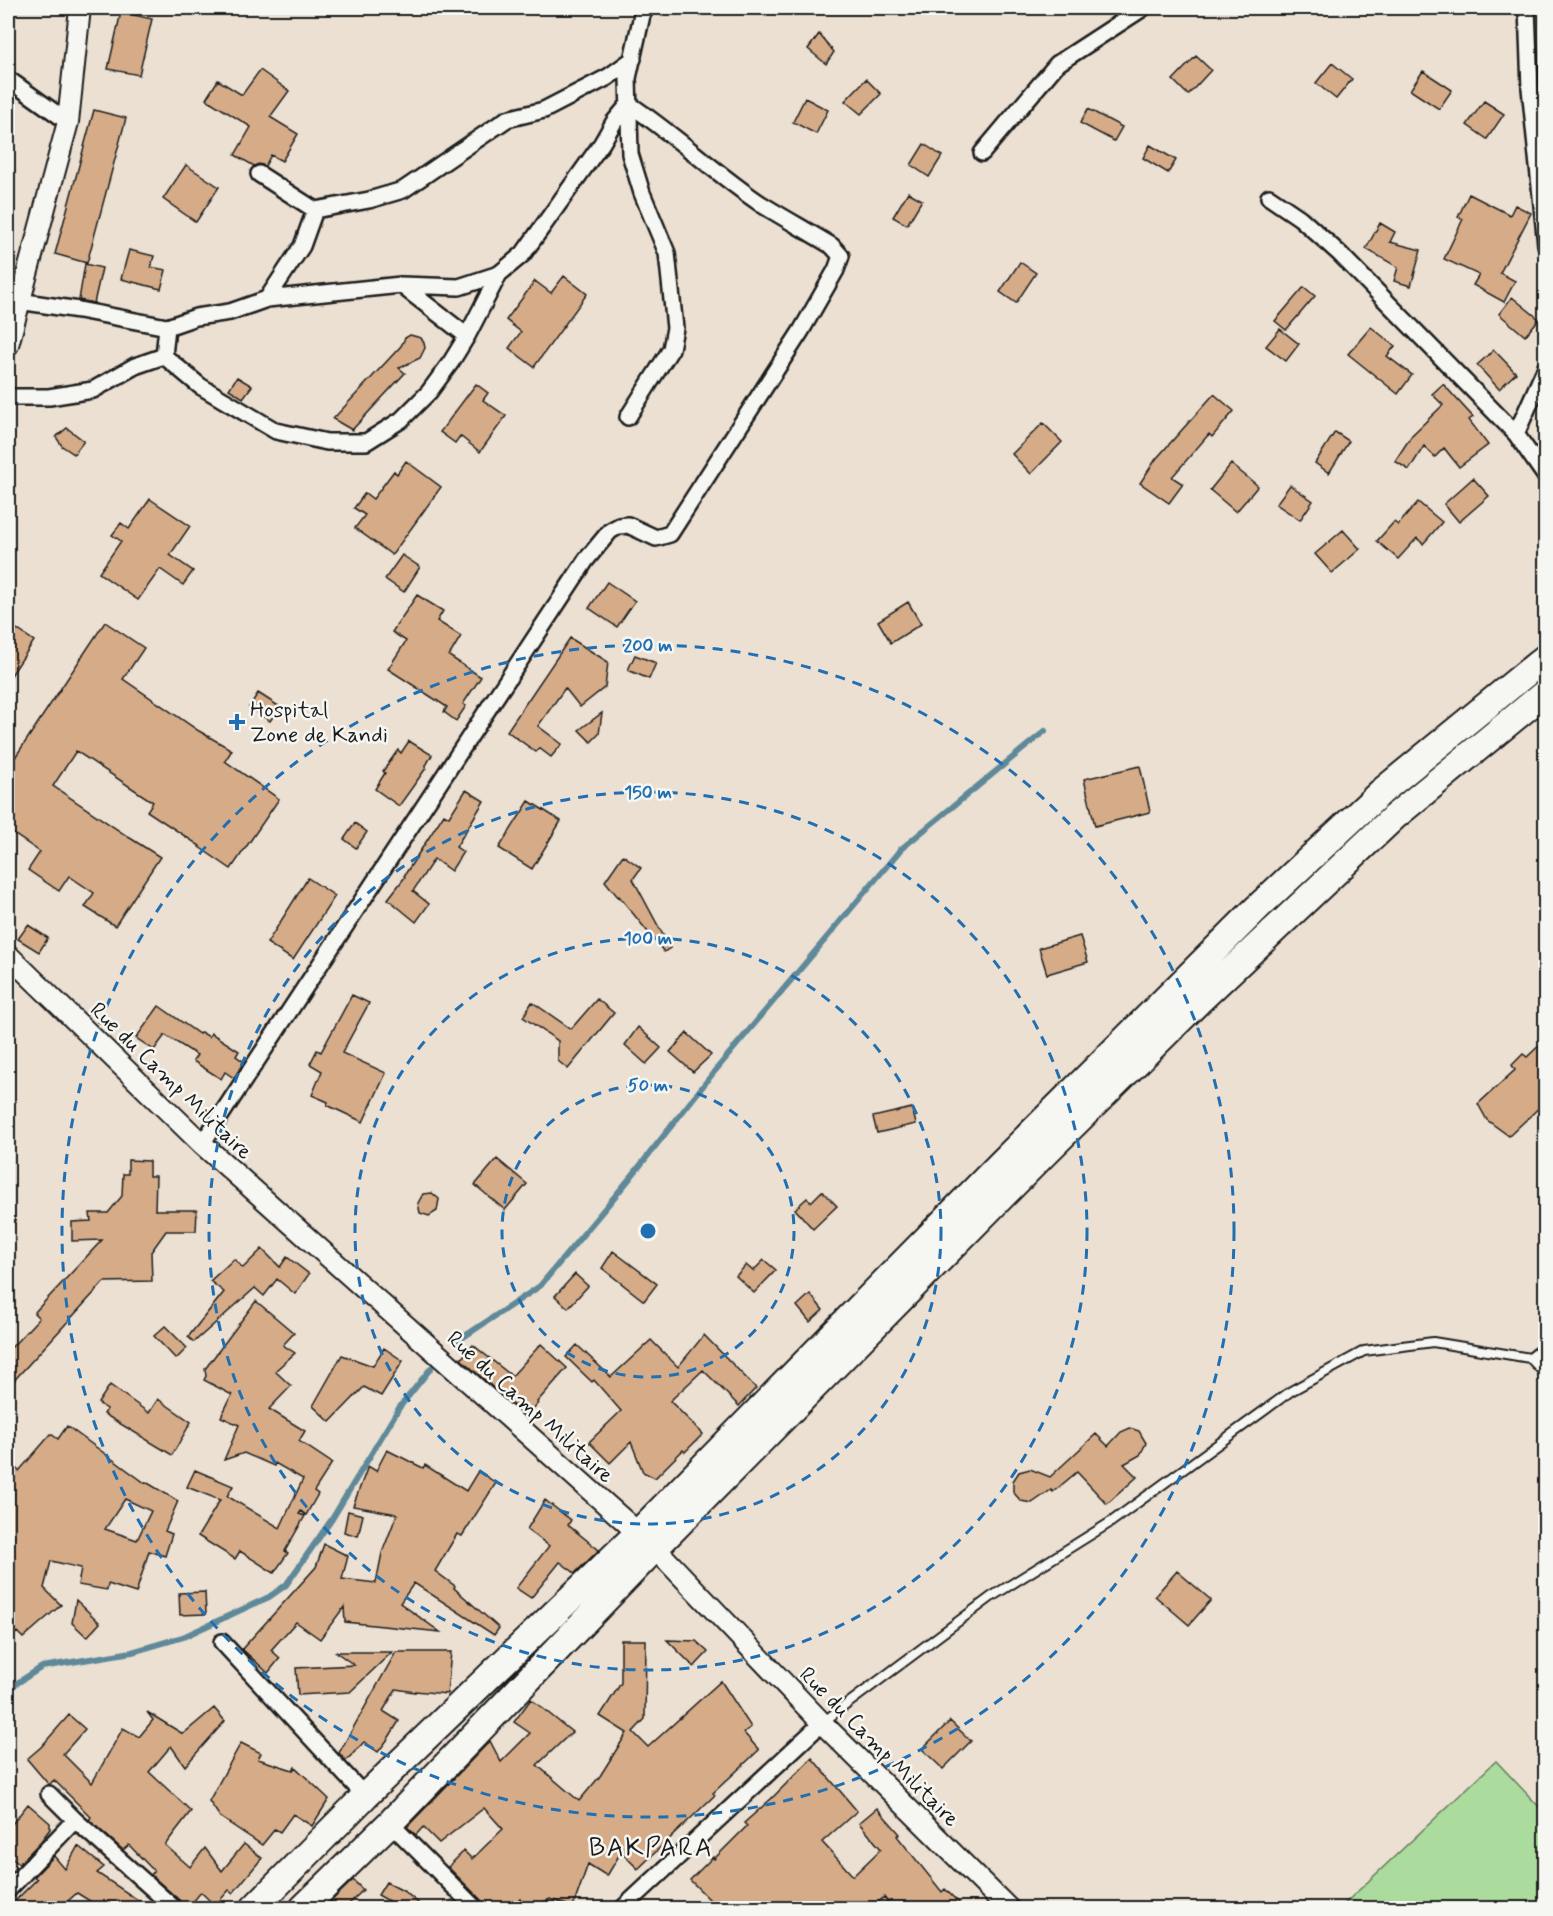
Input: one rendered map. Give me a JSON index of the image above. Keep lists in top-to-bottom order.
{
  "streets": {
    "street": ["Rue du Camp Militaire"]
  },
  "districts": ["BAKPARA"],
  "places": {
    "health": ["Hospital Zone de Kandi"]
  },
  "rings": [
    "200 m",
    "150 m",
    "100 m",
    "50 m"
  ]
}
